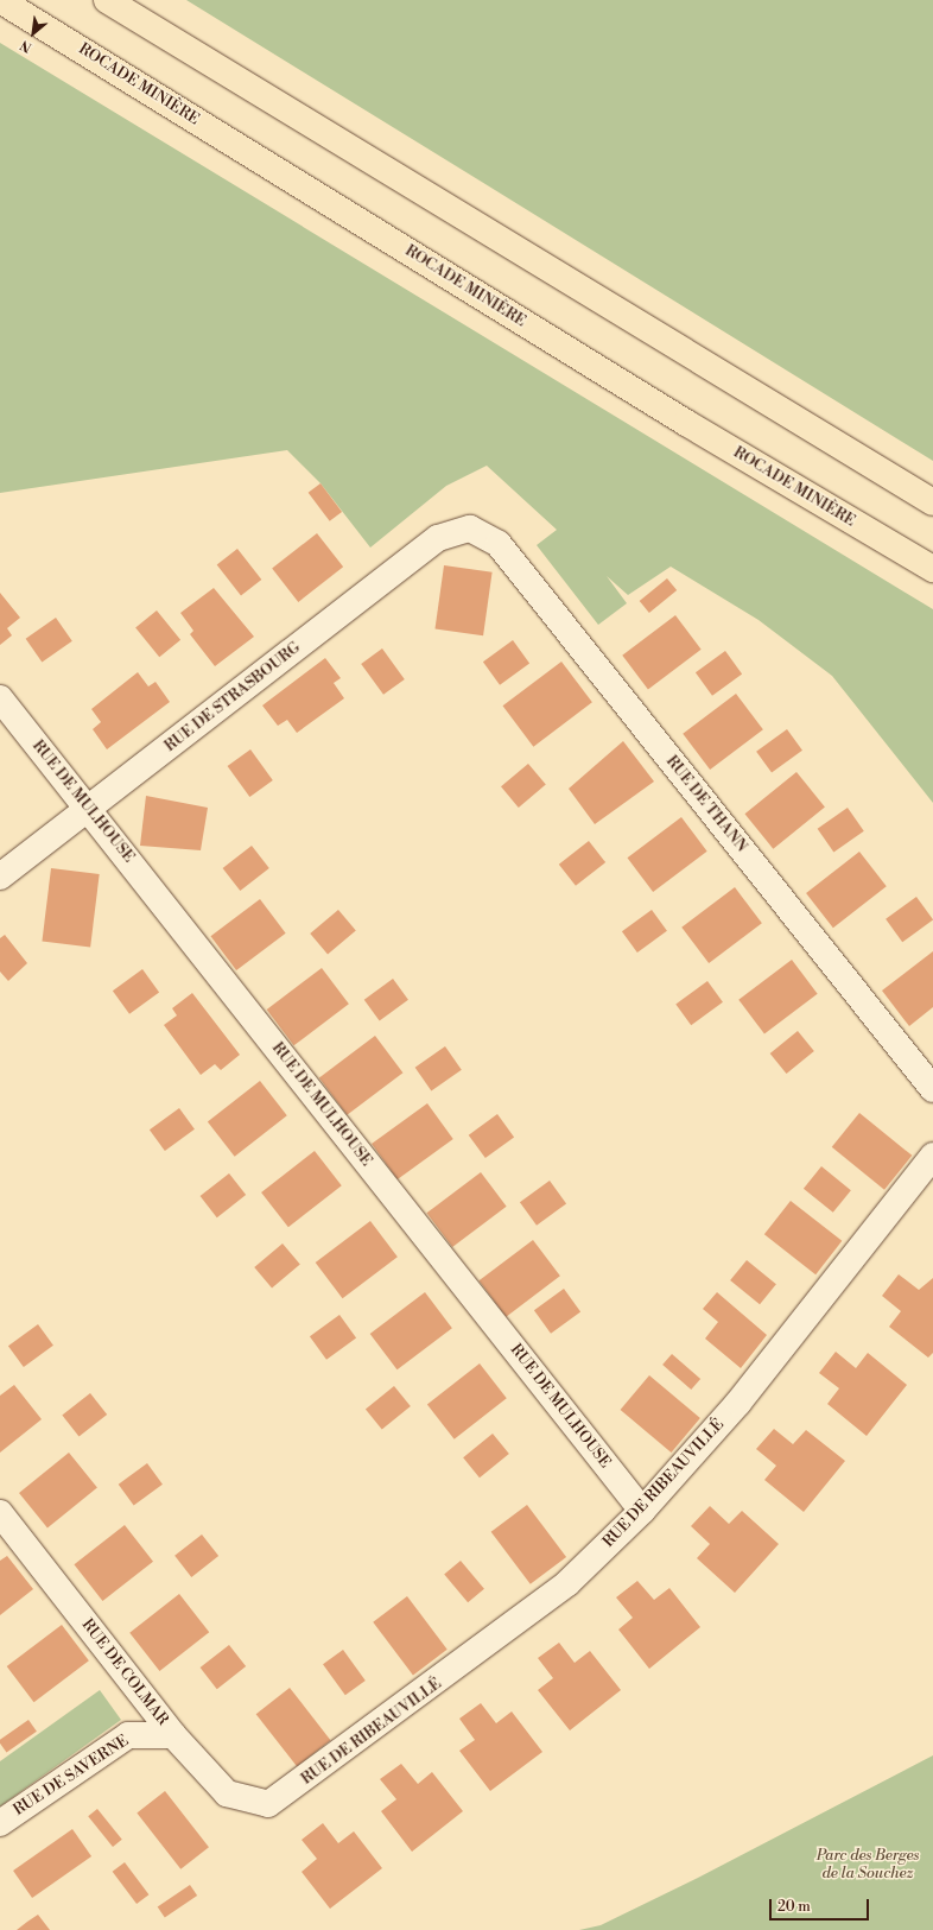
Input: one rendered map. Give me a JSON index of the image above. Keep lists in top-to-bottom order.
{
  "streets": {
    "highway": ["ROCADE MINIÈRE"],
    "street": [
      "RUE DE STRASBOURG",
      "RUE DE MULHOUSE",
      "RUE DE THANN",
      "RUE DE RIBEAUVILLÉ",
      "RUE DE COLMAR",
      "RUE DE SAVERNE"
    ]
  },
  "crossings": [
    ["RUE DE STRASBOURG", "RUE DE MULHOUSE"],
    ["RUE DE STRASBOURG", "RUE DE THANN"],
    ["RUE DE MULHOUSE", "RUE DE RIBEAUVILLÉ"],
    ["RUE DE RIBEAUVILLÉ", "RUE DE COLMAR"],
    ["RUE DE COLMAR", "RUE DE SAVERNE"]
  ],
  "parks": ["Parc des Berges de la Souchez"],
  "scale_bar": "20 m",
  "north": "bottom left"
}
